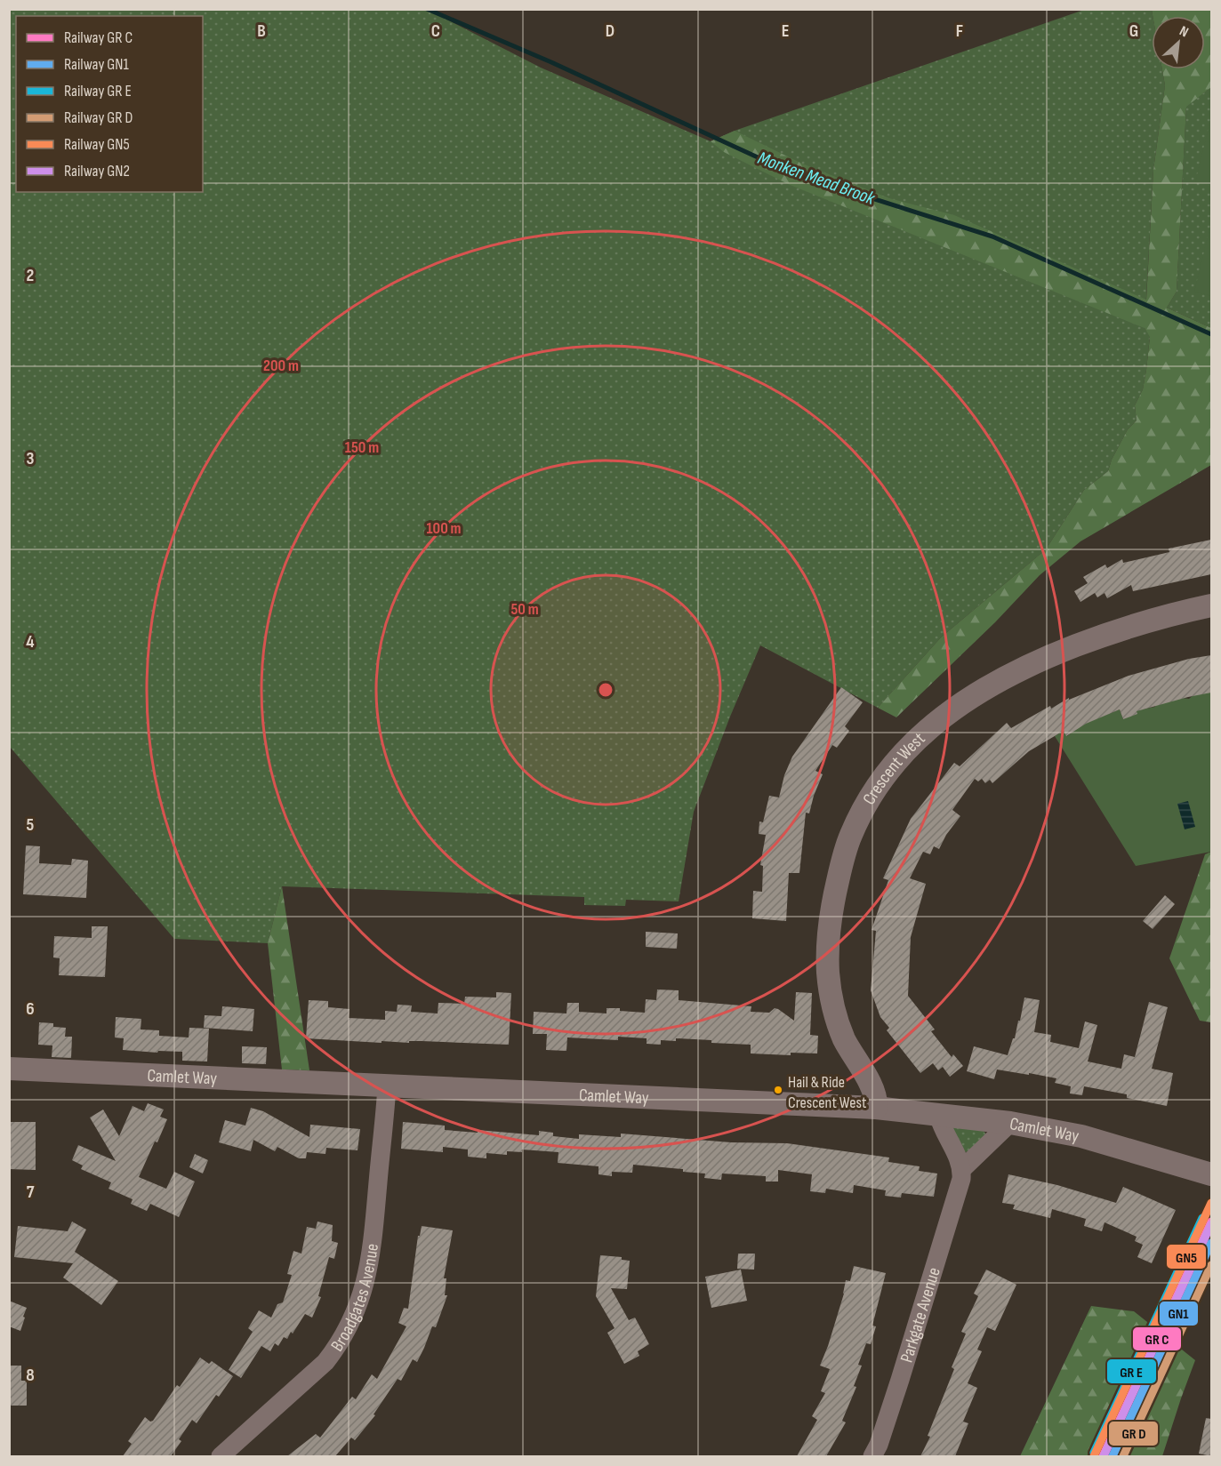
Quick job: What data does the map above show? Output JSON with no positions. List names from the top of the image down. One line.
{"streets":{"street":["Crescent West","Camlet Way","Broadgates Avenue","Parkgate Avenue"]},"crossings":[["Crescent West","Camlet Way"],["Camlet Way","Broadgates Avenue"]],"water":["Monken Mead Brook"],"places":["Hail & Ride Crescent West"],"lines":["rail line GN5","rail line GN2","rail line GN1"],"legend":["Railway GR C","Railway GN1","Railway GR E","Railway GR D","Railway GN5","Railway GN2"],"north":"top right","grid":{"columns":["B","C","D","E","F","G"],"rows":["2","3","4","5","6","7","8"]},"rings":["200 m","150 m","100 m","50 m"]}
